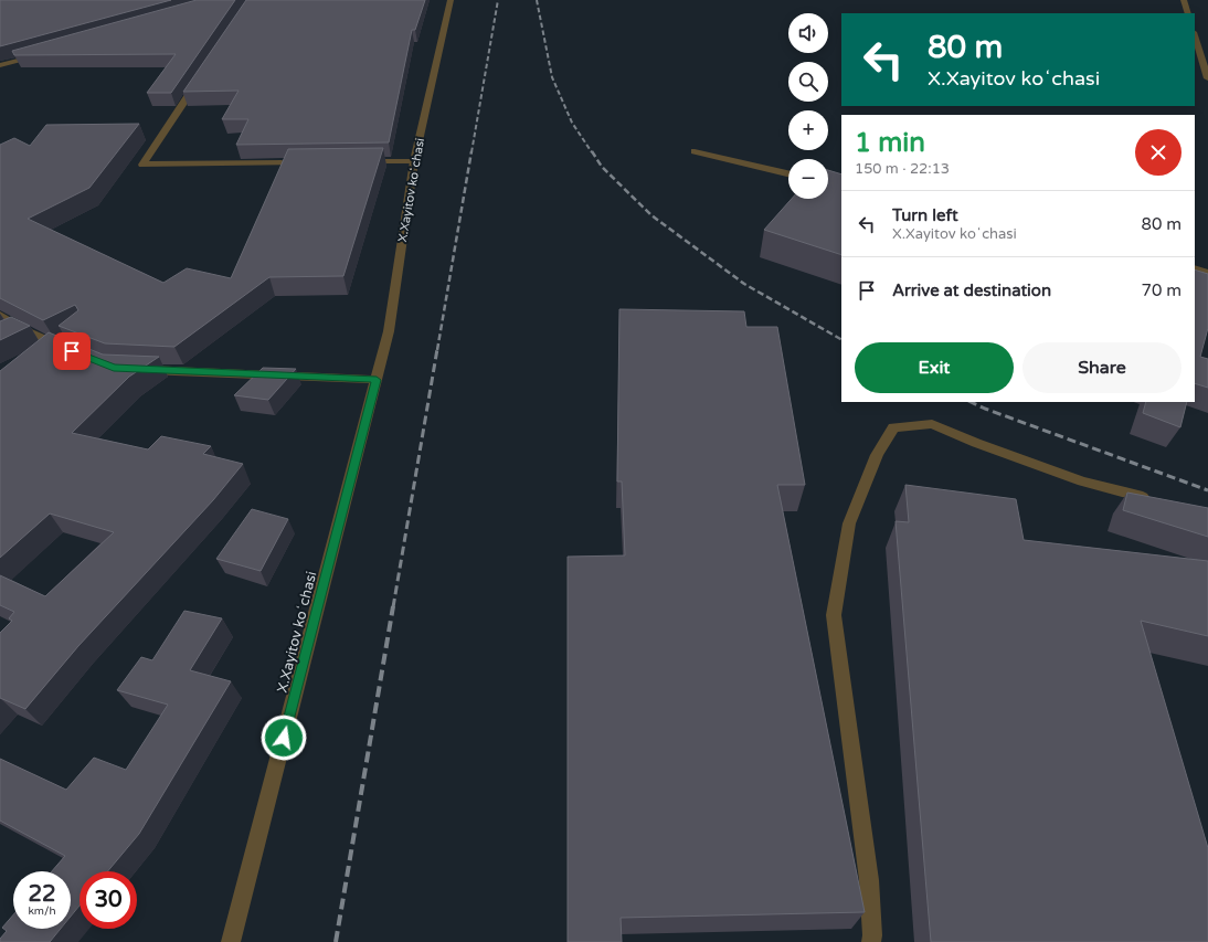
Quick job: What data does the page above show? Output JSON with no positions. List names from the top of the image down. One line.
{"streets":{"street":["X.Xayitov koʻchasi"]},"page":{"map_buttons":["+","−"],"turn":["80 m","X.Xayitov koʻchasi"],"heading":["1 min","150 m · 22:13"],"list":[{"name":"Turn left","note":"X.Xayitov koʻchasi","value":"80 m"},{"name":"Arrive at destination","value":"70 m"}],"buttons":["Exit","Share"],"speed":"22 km/h","limit":"30"}}
